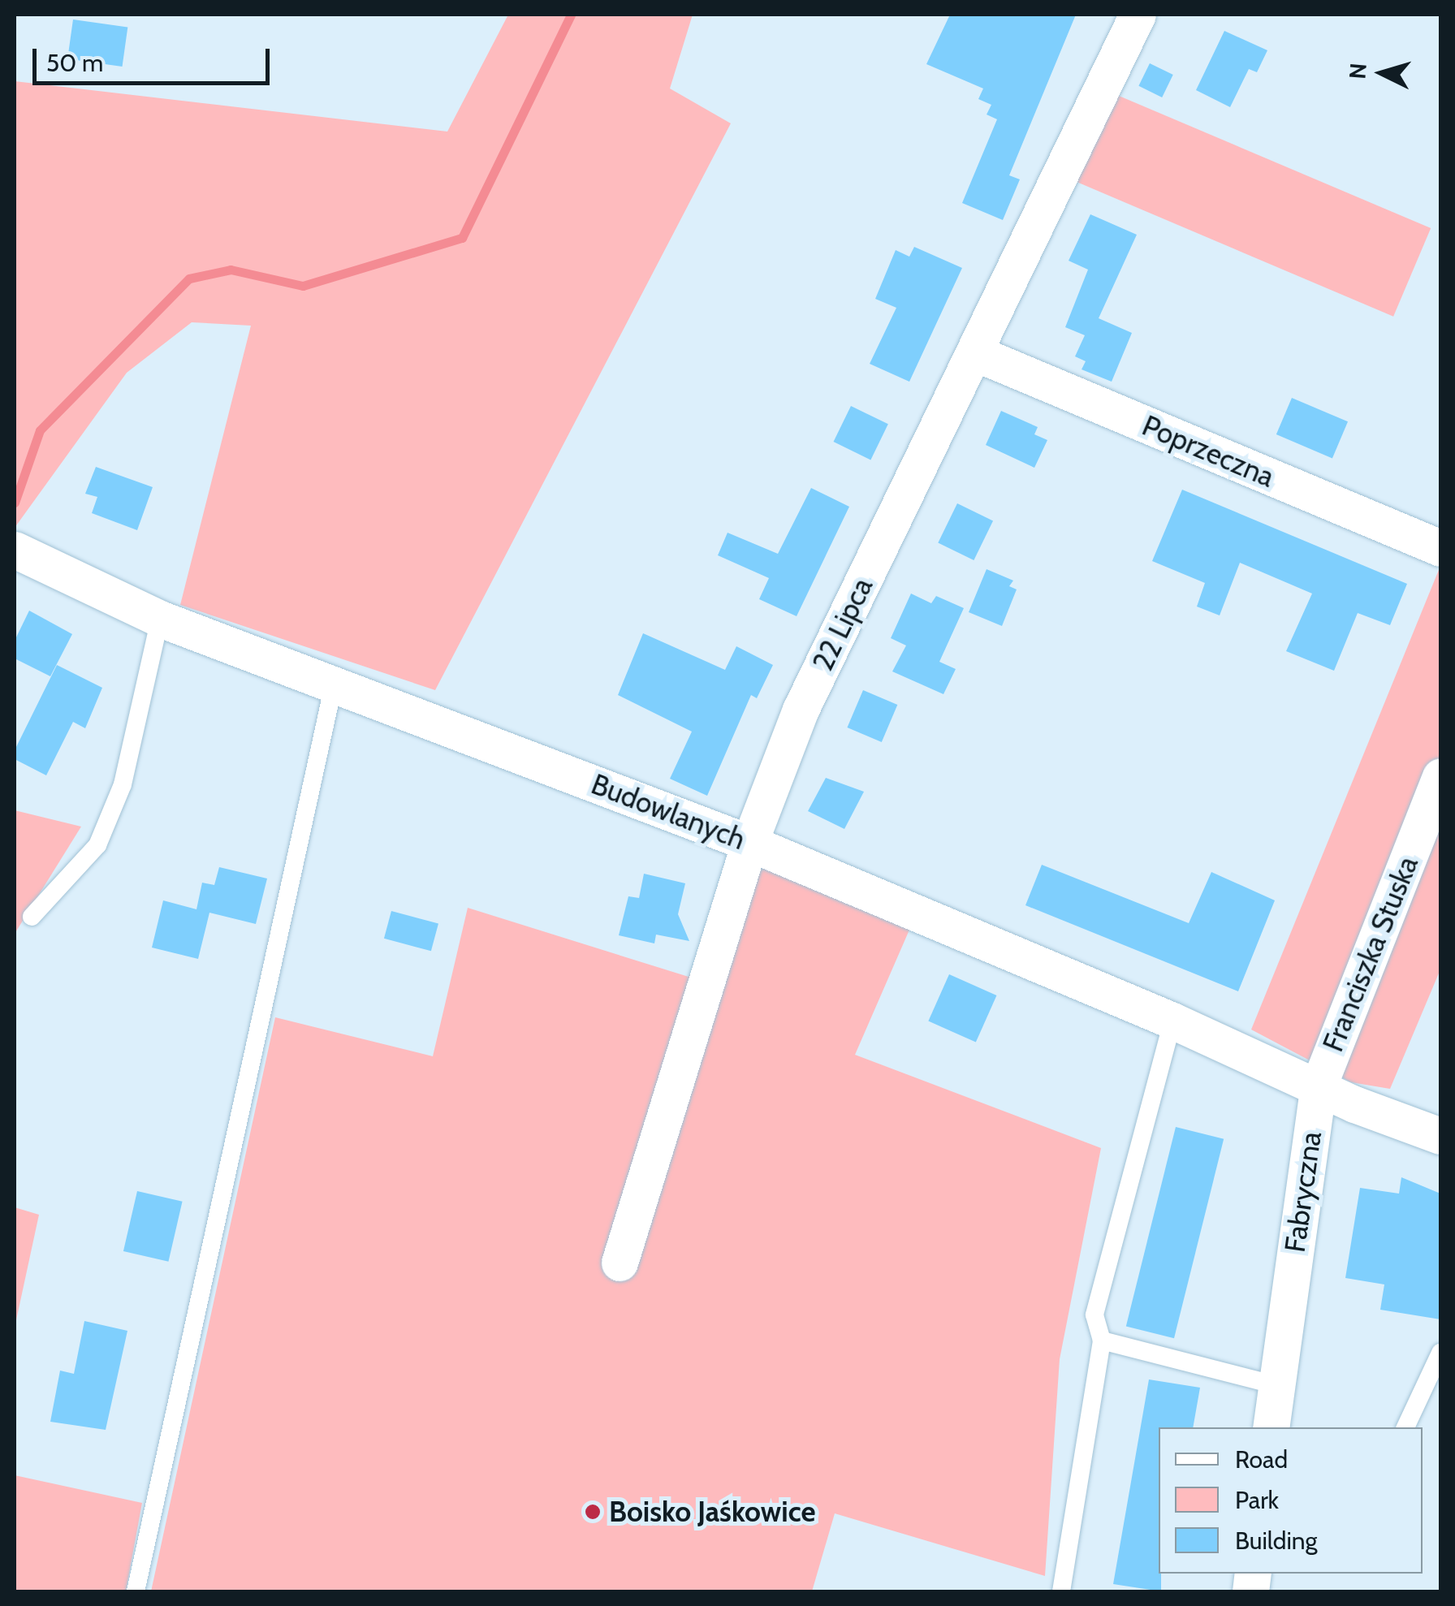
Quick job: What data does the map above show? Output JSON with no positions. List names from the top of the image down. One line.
{"streets":{"street":["Poprzeczna","22 Lipca","Budowlanych","Franciszka Stuska","Fabryczna"]},"crossings":[["Poprzeczna","22 Lipca"],["22 Lipca","Budowlanych"],["Budowlanych","Franciszka Stuska"],["Budowlanych","Fabryczna"],["Franciszka Stuska","Fabryczna"]],"places":["Boisko Jaśkowice"],"legend":["Road","Park","Building"],"scale_bar":"50 m","north":"left"}
